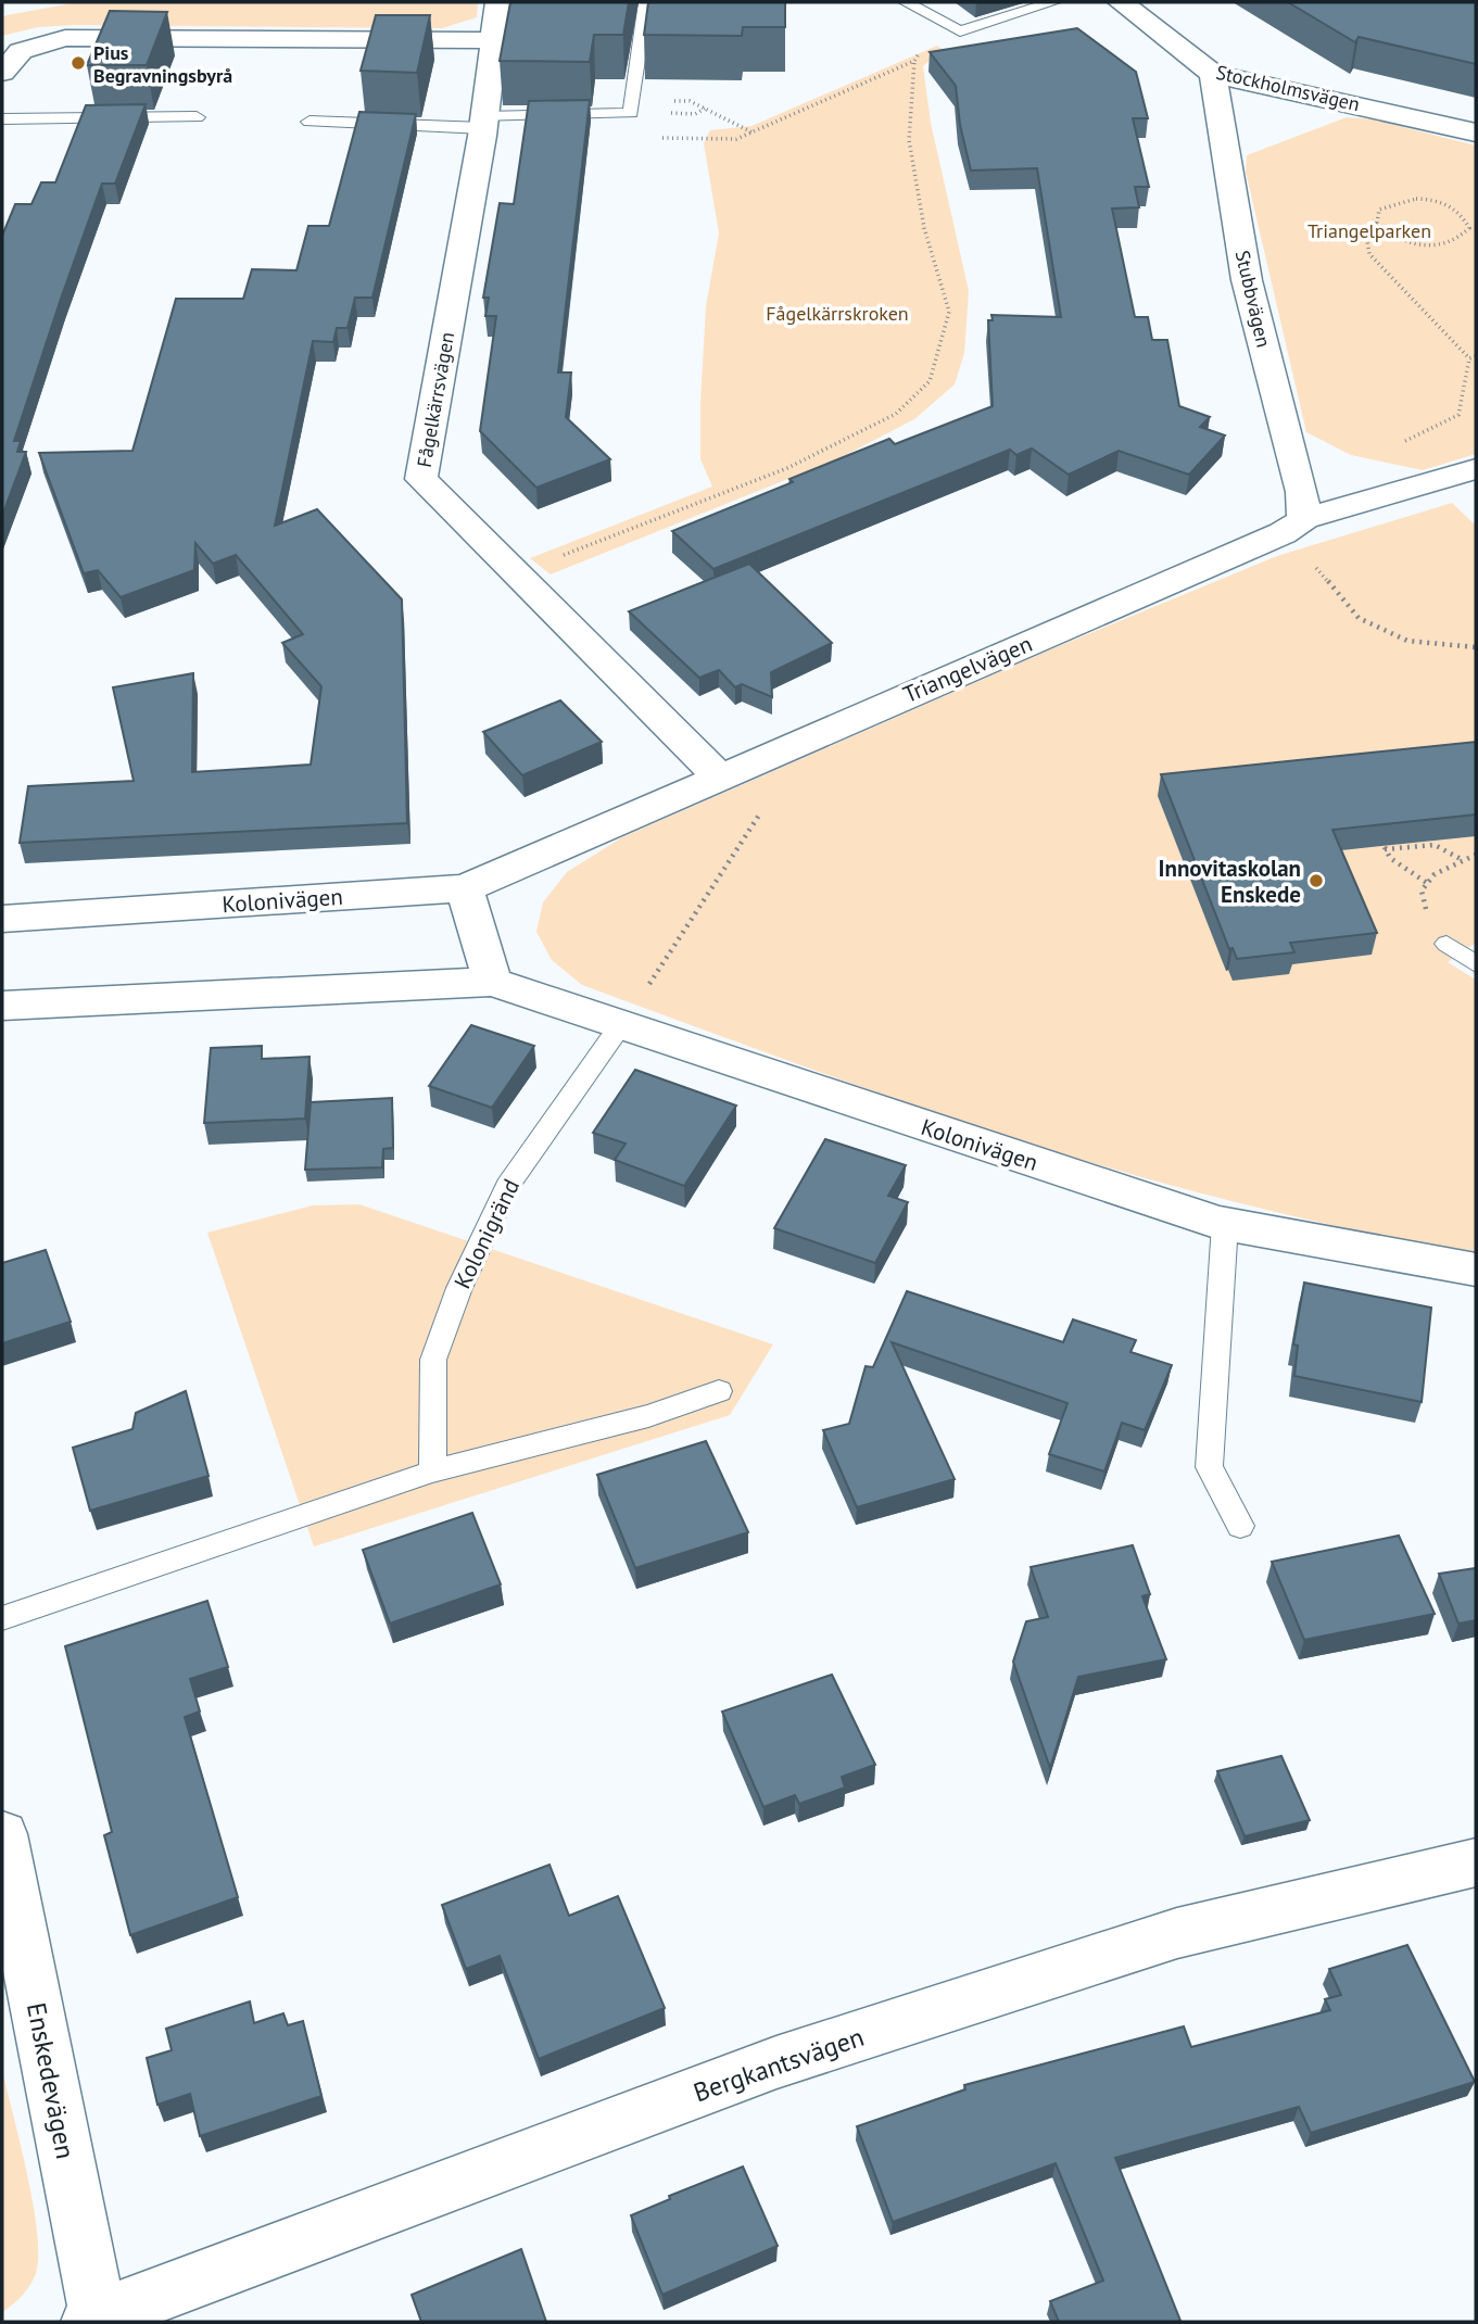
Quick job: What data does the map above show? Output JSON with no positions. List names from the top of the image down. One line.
{"streets":{"street":["Stockholmsvägen","Stubbvägen","Fågelkärrsvägen","Triangelvägen","Kolonivägen","Bergkantsvägen","Enskedevägen"],"lane":["Kolonigränd"]},"crossings":[["Stockholmsvägen","Stubbvägen"],["Stubbvägen","Triangelvägen"],["Fågelkärrsvägen","Triangelvägen"],["Triangelvägen","Kolonivägen"],["Kolonivägen","Kolonigränd"],["Bergkantsvägen","Enskedevägen"]],"parks":["Triangelparken","Fågelkärrskroken"],"places":["Pius Begravningsbyrå","Innovitaskolan Enskede"]}
